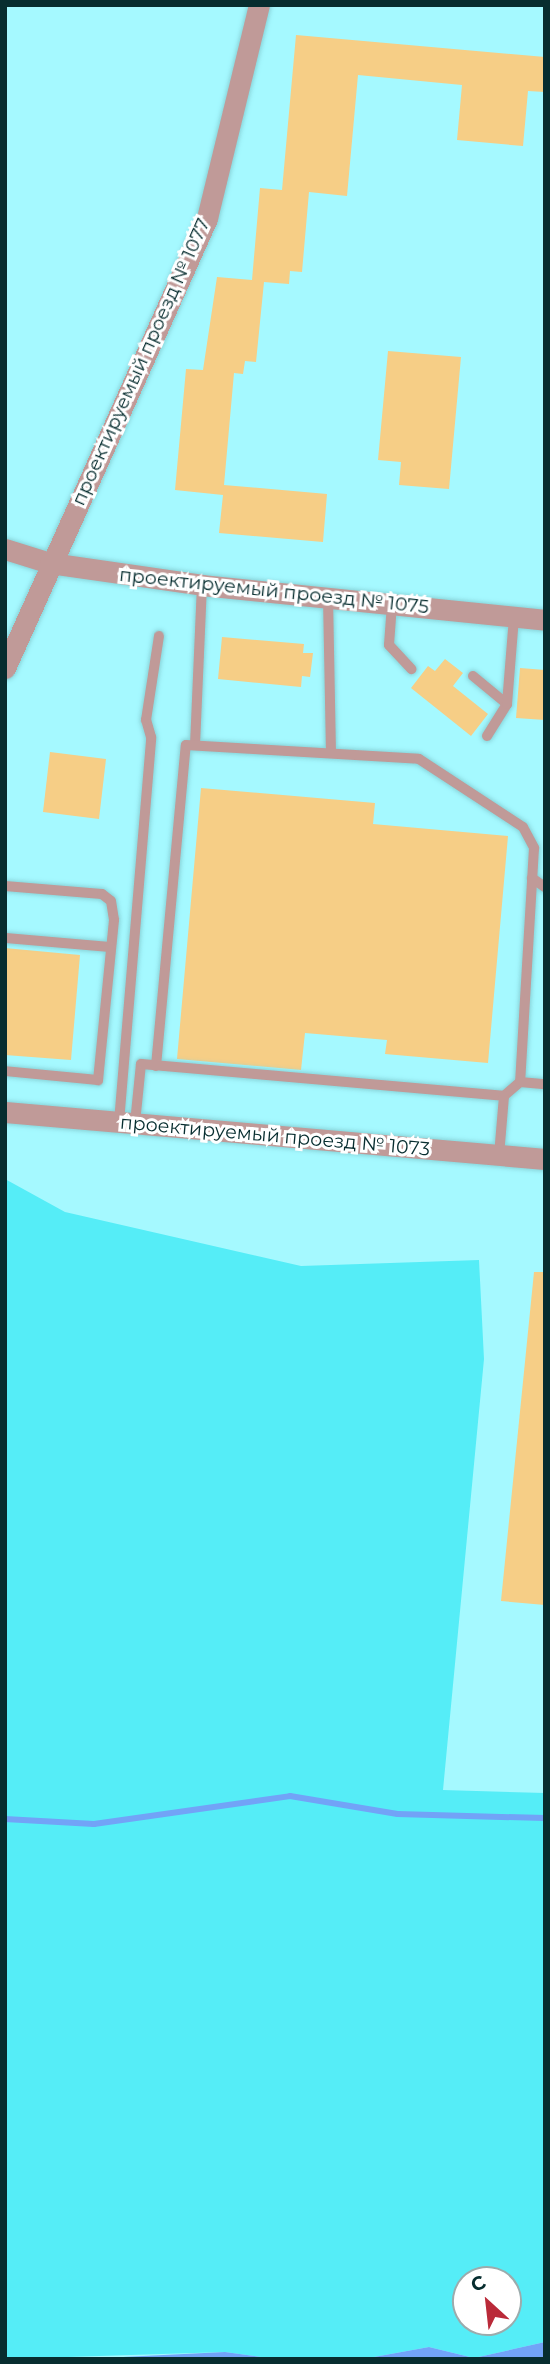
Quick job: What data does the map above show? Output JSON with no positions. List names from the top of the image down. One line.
{"streets":{"street":["проектируемый проезд № 1077","проектируемый проезд № 1075","проектируемый проезд № 1073"]},"crossings":[["проектируемый проезд № 1077","проектируемый проезд № 1075"]],"north":"top left"}
